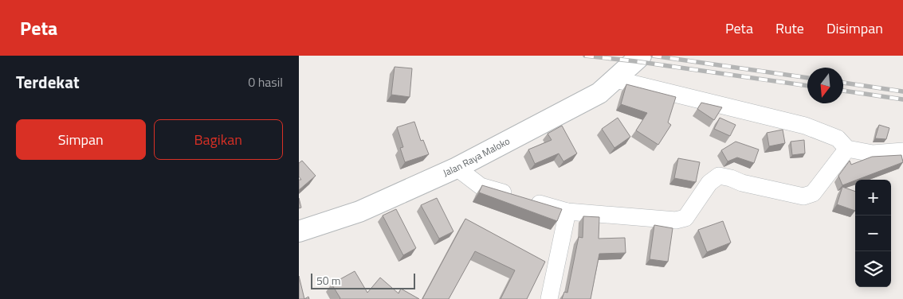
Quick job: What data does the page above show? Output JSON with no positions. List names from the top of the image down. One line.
{"streets":{"street":["Jalan Raya Maloko"]},"scale_bar":"50 m","north":"bottom","page":{"header":"Peta","nav":["Peta","Rute","Disimpan"],"heading":["Terdekat","0 hasil"],"buttons":["Simpan","Bagikan"],"map_buttons":["+","−"],"scale":"50 m"}}
